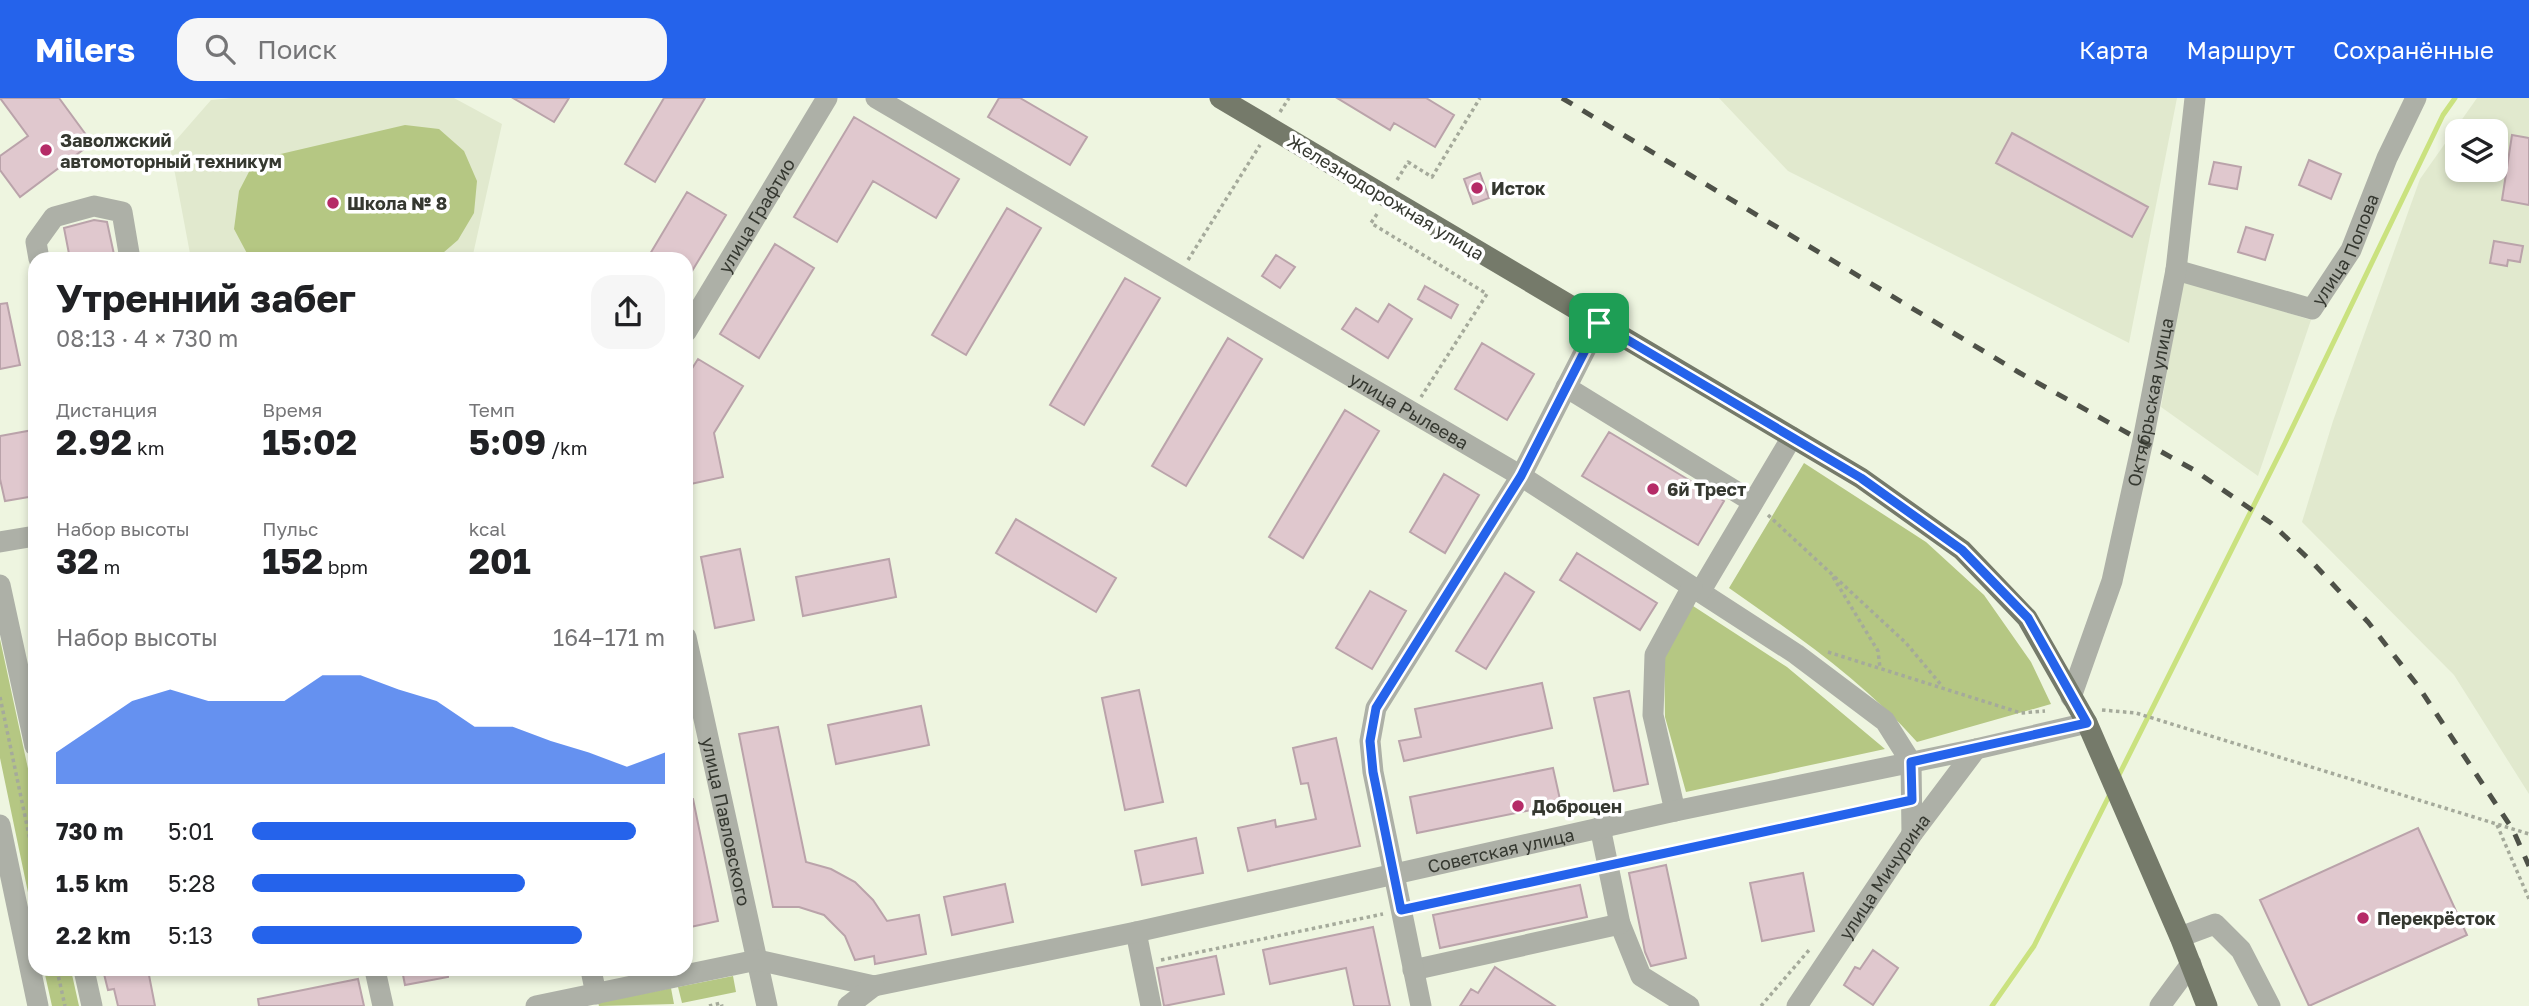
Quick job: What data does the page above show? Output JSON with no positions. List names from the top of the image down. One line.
{"streets":{"main road":["Железнодорожная улица"],"street":["улица Графтио","улица Попова","Октябрьская улица","улица Рылеева","улица Павловского","Советская улица","улица Мичурина"]},"crossings":[["Железнодорожная улица","Октябрьская улица"],["Железнодорожная улица","Советская улица"],["улица Попова","Октябрьская улица"],["Октябрьская улица","Советская улица"],["улица Рылеева","Советская улица"],["Советская улица","улица Мичурина"]],"places":["Заволжский автомоторный техникум","Исток","Школа № 8","6й Трест","Доброцен","Перекрёсток"],"page":{"header":"Milers","search":"Поиск","nav":["Карта","Маршрут","Сохранённые"],"heading":["Утренний забег","08:13 · 4 × 730 m"],"stats":[["Дистанция","2.92 km"],["Время","15:02"],["Темп","5:09 /km"],["Набор высоты","32 m"],["Пульс","152 bpm"],["kcal","201"]],"chart":["Набор высоты","164–171 m"],"list":[{"name":"730 m","note":"5:01"},{"name":"1.5 km","note":"5:28"},{"name":"2.2 km","note":"5:13"}]}}
